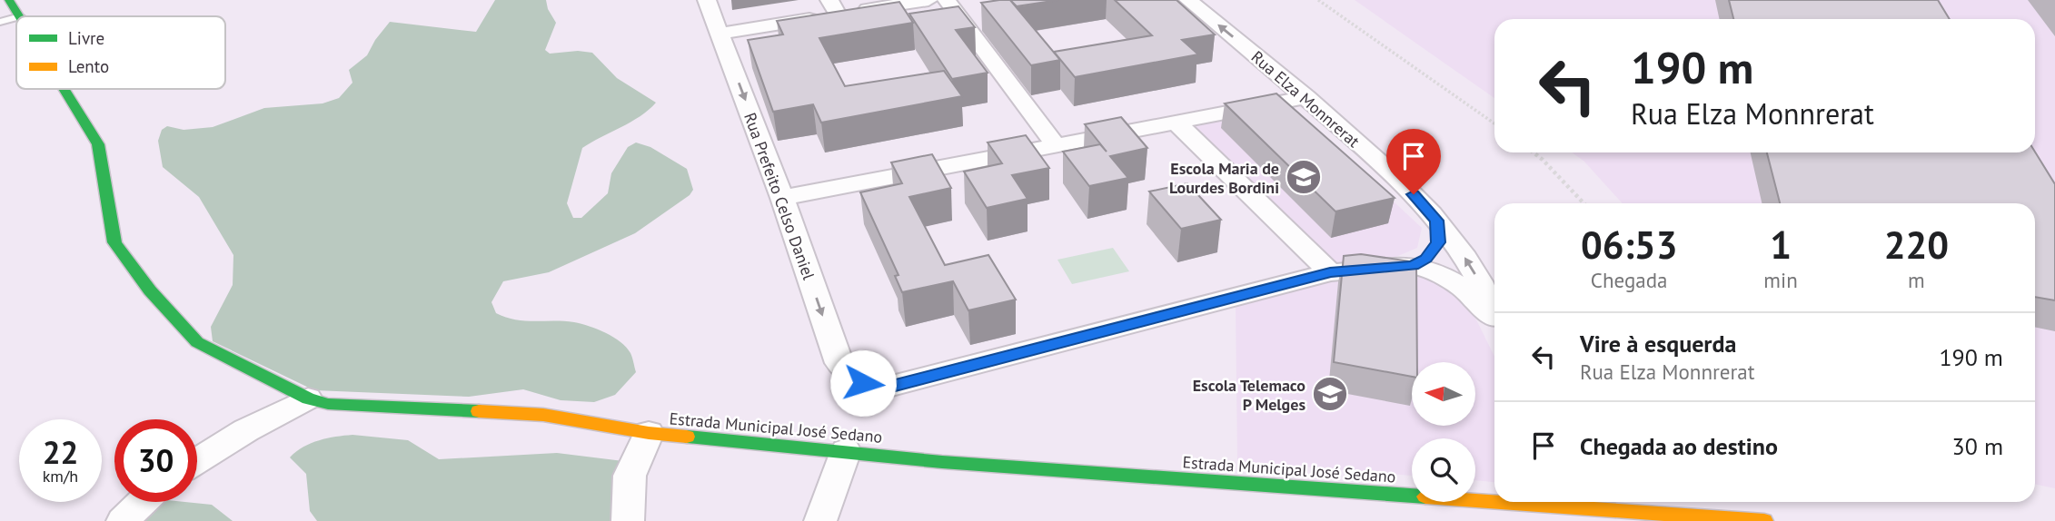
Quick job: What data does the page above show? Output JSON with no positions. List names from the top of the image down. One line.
{"streets":{"street":["Rua Elza Monnrerat","Rua Prefeito Celso Daniel","Estrada Municipal José Sedano"]},"places":{"school or university":["Escola Maria de Lourdes Bordini","Escola Telemaco P Melges"]},"legend":["Livre","Lento"],"north":"left","page":{"turn":["190 m","Rua Elza Monnrerat"],"eta":["06:53","Chegada","1","min","220","m"],"list":[{"name":"Vire à esquerda","note":"Rua Elza Monnrerat","value":"190 m"},{"name":"Chegada ao destino","value":"30 m"}],"speed":"22 km/h","limit":"30"}}
